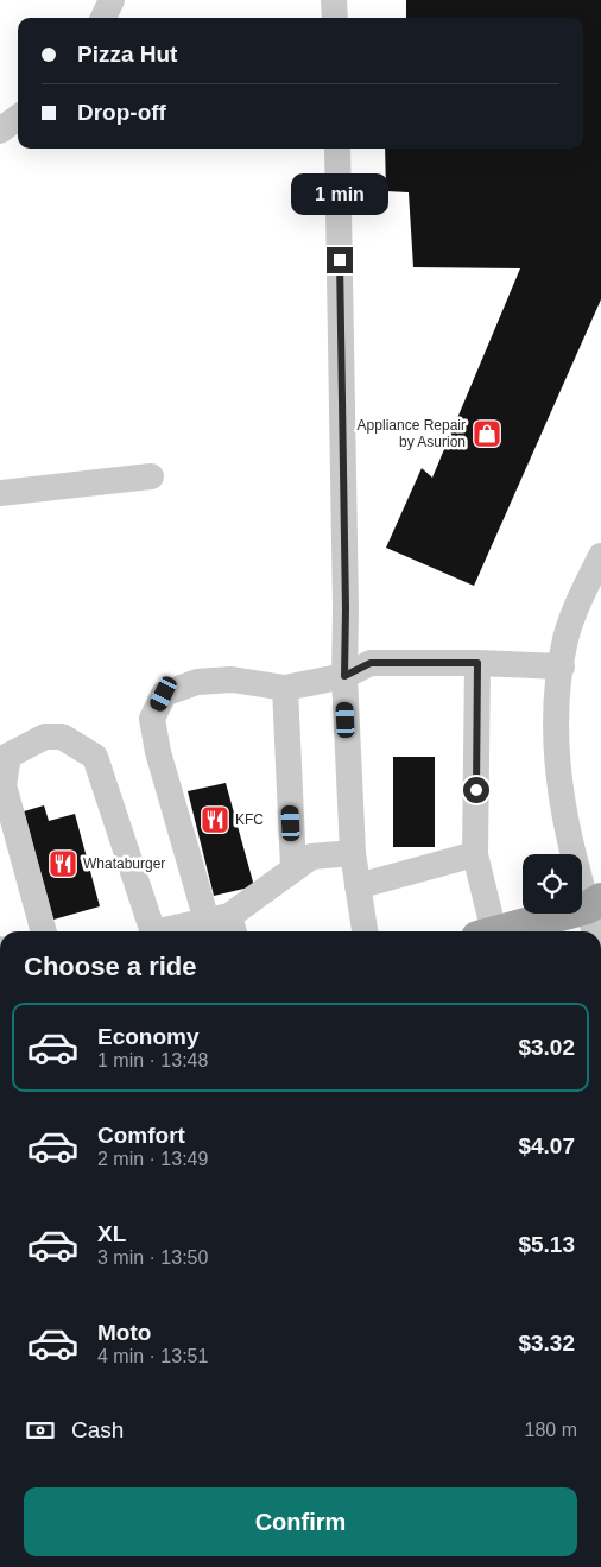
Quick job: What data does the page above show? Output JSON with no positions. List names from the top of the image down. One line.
{"places":{"shop":["Appliance Repair by Asurion"],"restaurant":["KFC","Whataburger"]},"page":{"banner":["Pizza Hut","Drop-off"],"bubble":"1 min","heading":"Choose a ride","list":[{"name":"Economy","note":"1 min · 13:48","value":"$3.02"},{"name":"Comfort","note":"2 min · 13:49","value":"$4.07"},{"name":"XL","note":"3 min · 13:50","value":"$5.13"},{"name":"Moto","note":"4 min · 13:51","value":"$3.32"}],"pay":["Cash","180 m"],"buttons":"Confirm"}}
